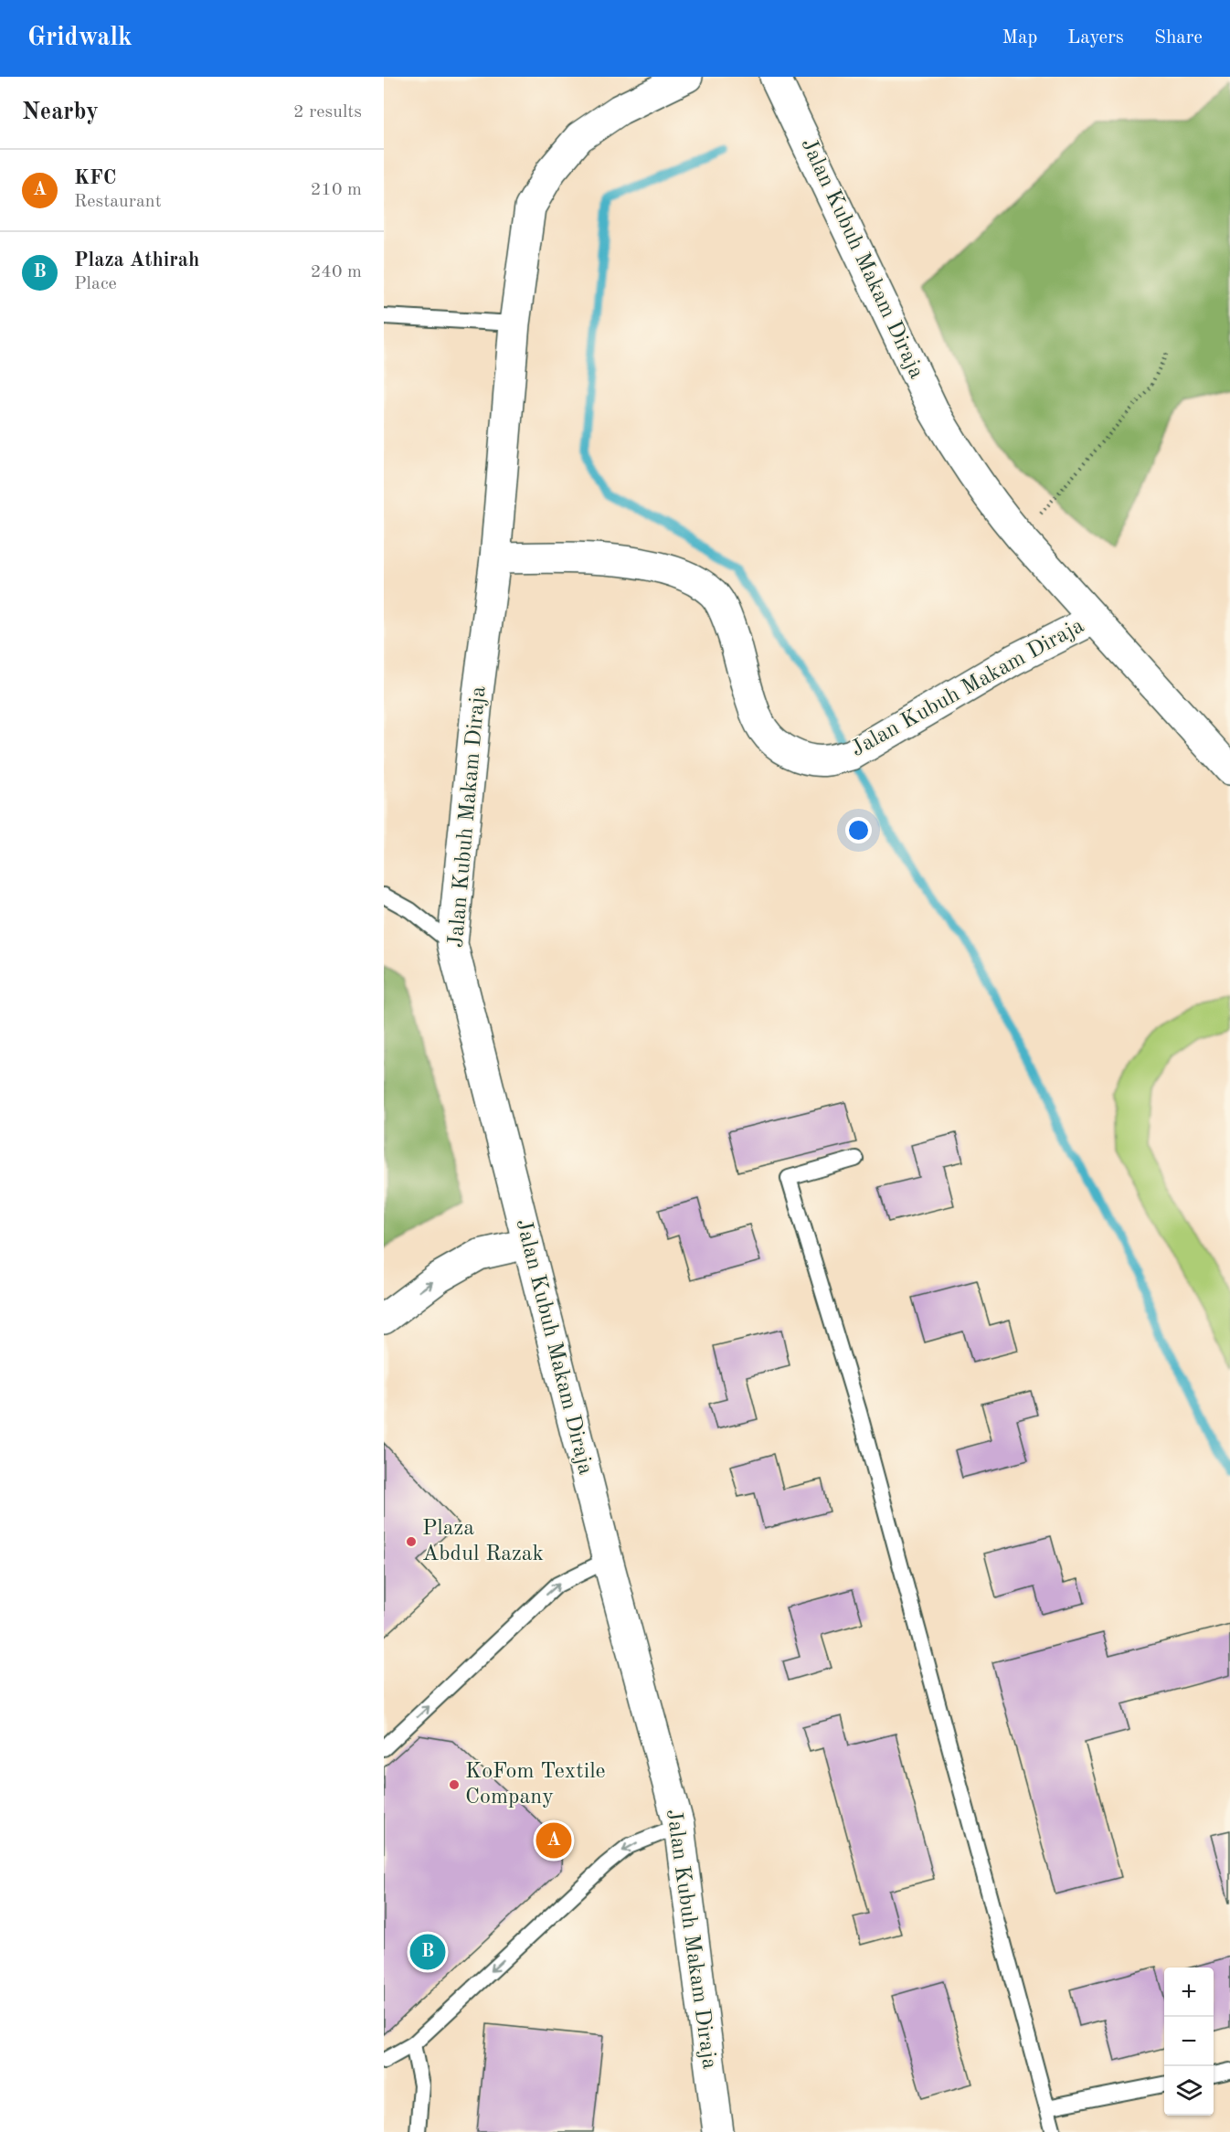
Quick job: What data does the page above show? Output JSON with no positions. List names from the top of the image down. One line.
{"streets":{"street":["Jalan Kubuh Makam Diraja"]},"places":["Plaza Abdul Razak","KoFom Textile Company"],"page":{"header":"Gridwalk","nav":["Map","Layers","Share"],"heading":["Nearby","2 results"],"list":[{"mark":"A","name":"KFC","note":"Restaurant","value":"210 m"},{"mark":"B","name":"Plaza Athirah","note":"Place","value":"240 m"}],"pins":["A","B"],"map_buttons":["+","−"]}}
